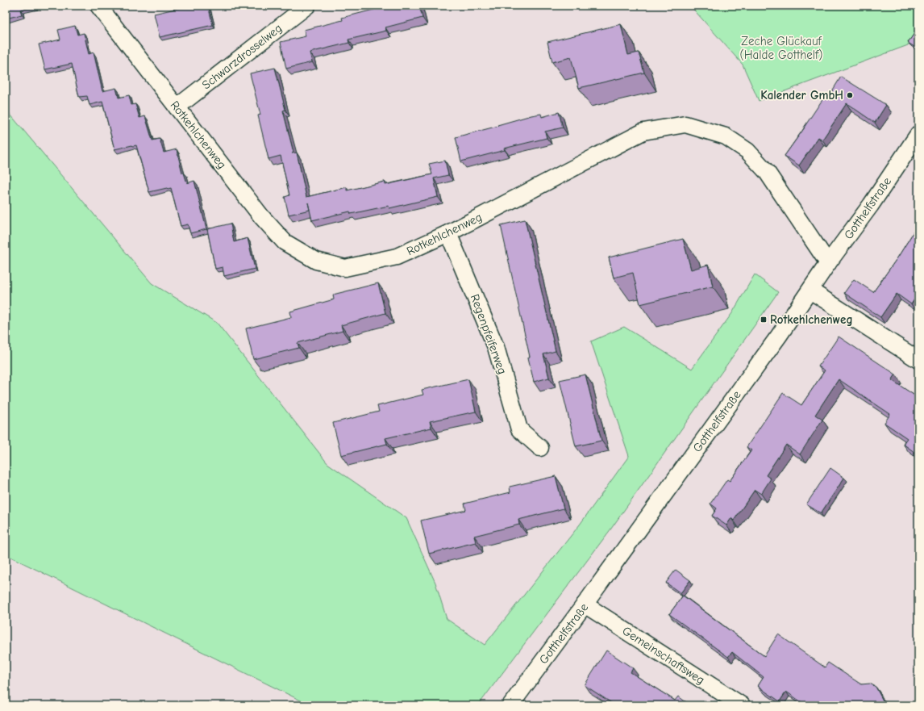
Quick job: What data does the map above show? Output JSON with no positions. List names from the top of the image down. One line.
{"streets":{"street":["Schwarzdrosselweg","Rotkehlchenweg","Gotthelfstraße","Regenpfeiferweg","Gemeinschaftsweg"]},"crossings":[["Schwarzdrosselweg","Rotkehlchenweg"],["Rotkehlchenweg","Gotthelfstraße"],["Rotkehlchenweg","Regenpfeiferweg"],["Gotthelfstraße","Gemeinschaftsweg"]],"parks":["Zeche Glückauf (Halde Gotthelf)"],"places":{"other":["Kalender GmbH"],"transit":["Rotkehlchenweg"]}}
